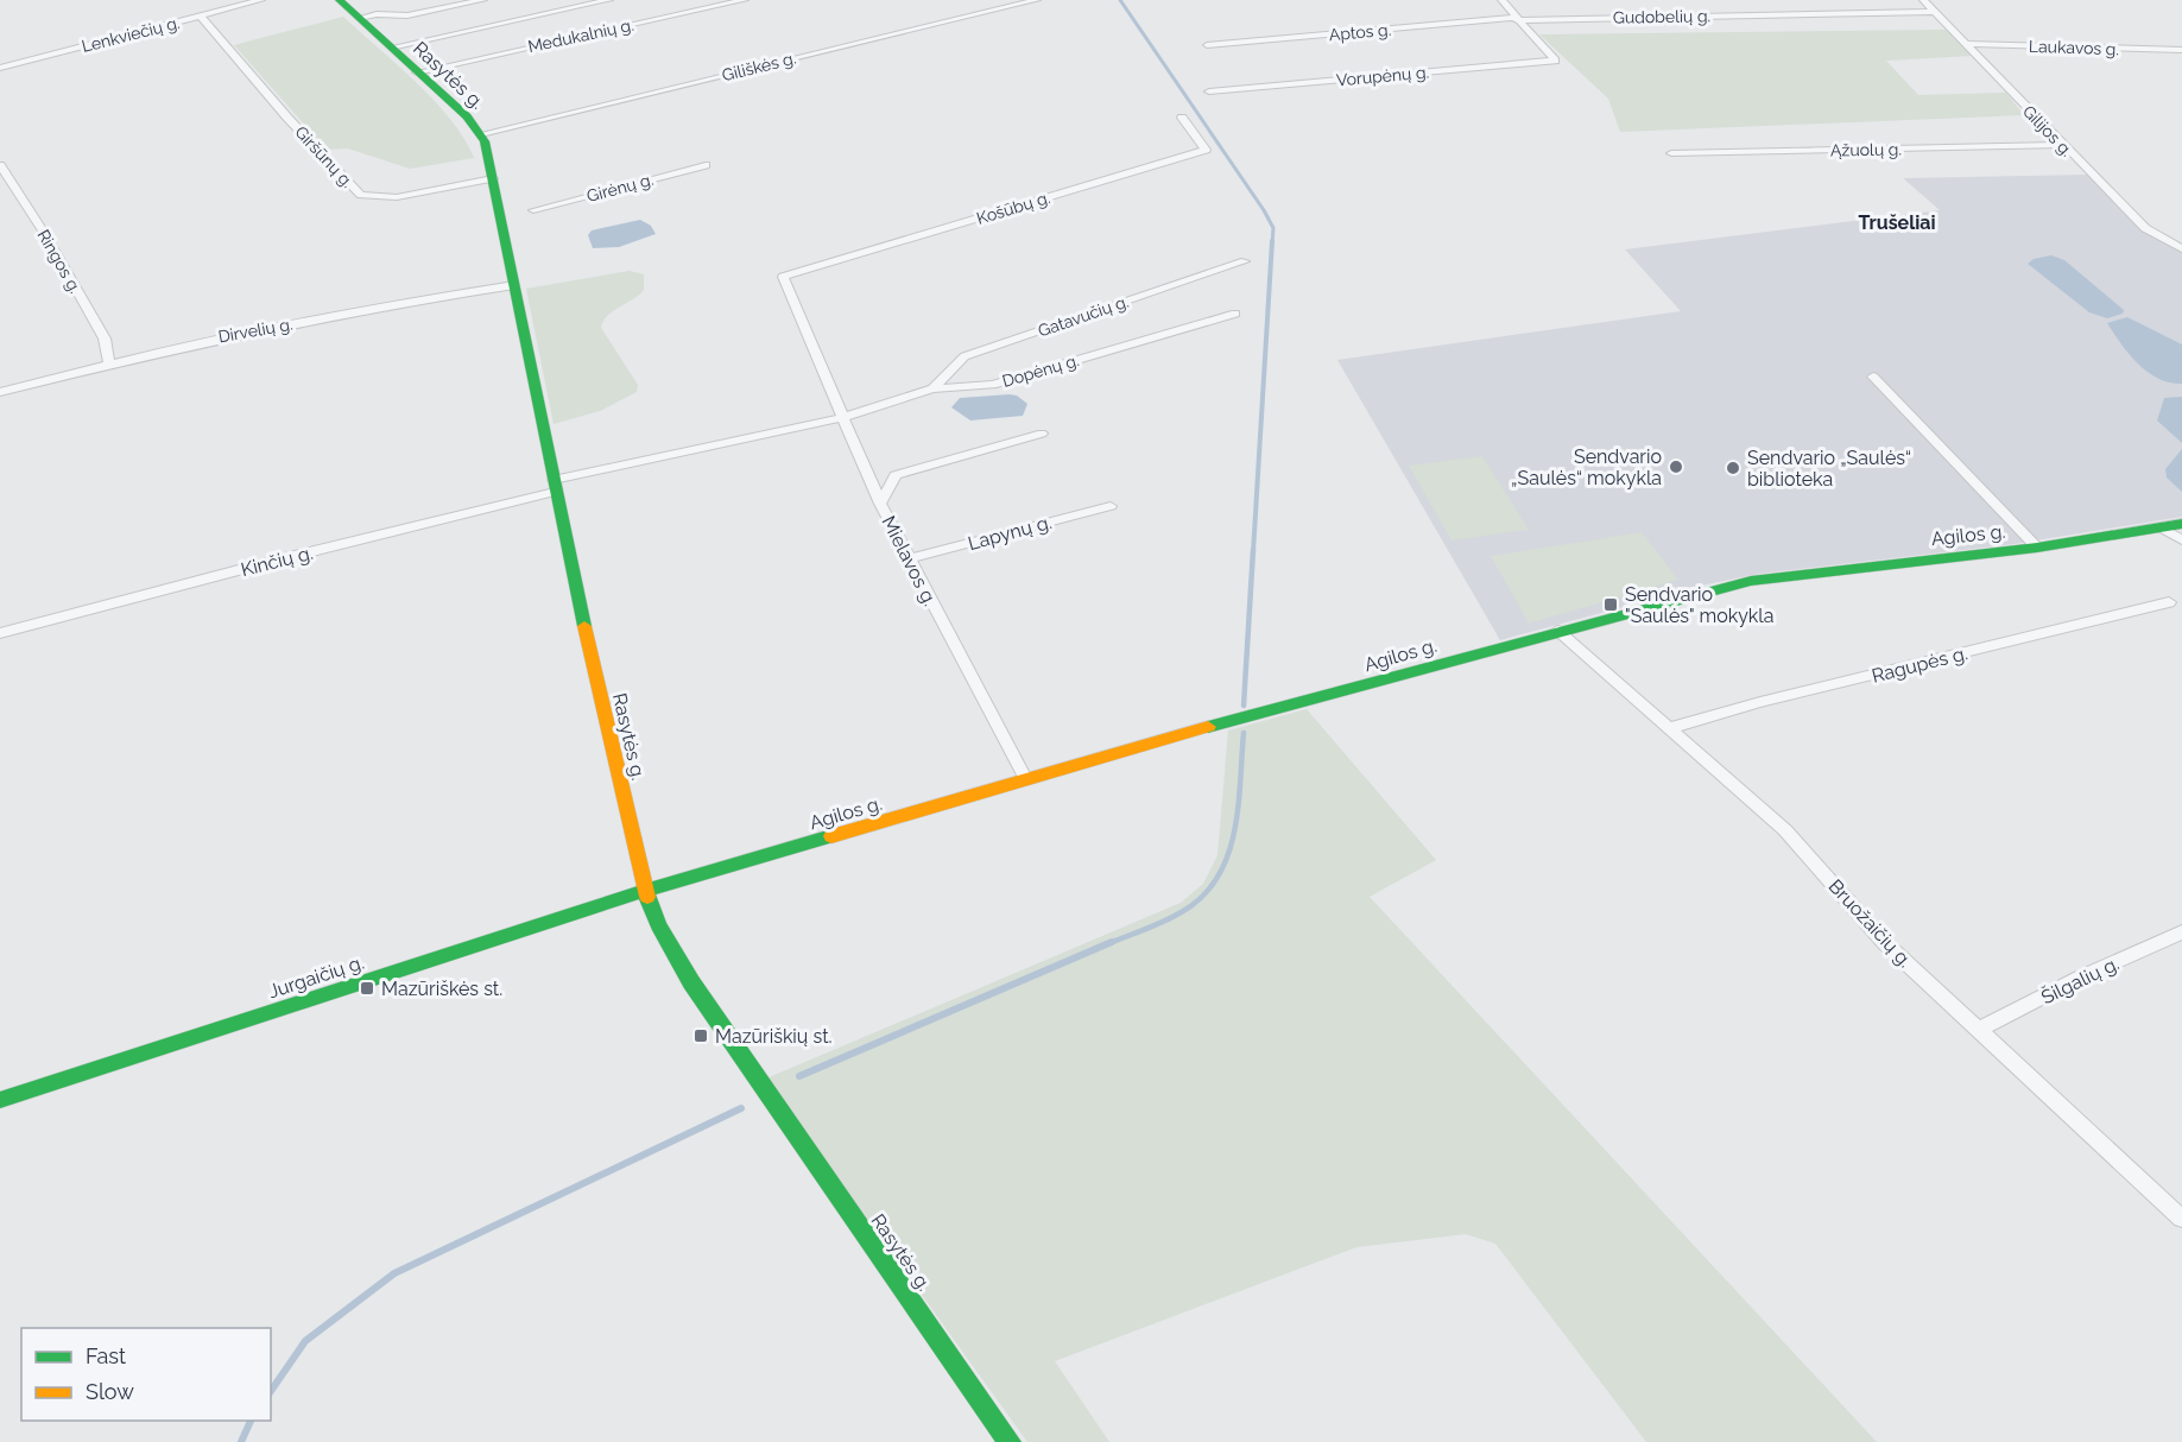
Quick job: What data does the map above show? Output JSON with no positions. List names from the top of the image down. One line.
{"streets":{"main road":["Rasytės g.","Agilos g.","Jurgaičių g."],"street":["Gudobelių g.","Aptos g.","Lenkviečių g.","Medukalnių g.","Laukavos g.","Giliškės g.","Vorupėnų g.","Gilijos g.","Ąžuolų g.","Giršūnų g.","Girėnų g.","Košūbų g.","Ringos g.","Gatavučių g.","Dirvelių g.","Dopėnų g.","Lapynų g.","Kinčių g.","Mielavos g.","Ragupės g.","Bruožaičių g.","Šilgalių g."]},"crossings":[["Gudobelių g.","Aptos g."],["Gudobelių g.","Vorupėnų g."],["Gudobelių g.","Gilijos g."],["Aptos g.","Vorupėnų g."],["Lenkviečių g.","Giršūnų g."],["Medukalnių g.","Rasytės g."],["Laukavos g.","Gilijos g."],["Giliškės g.","Rasytės g."],["Rasytės g.","Giršūnų g."],["Rasytės g.","Dirvelių g."],["Rasytės g.","Agilos g."],["Rasytės g.","Kinčių g."],["Rasytės g.","Jurgaičių g."],["Gilijos g.","Ąžuolų g."],["Košūbų g.","Dopėnų g."],["Košūbų g.","Kinčių g."],["Ringos g.","Dirvelių g."],["Gatavučių g.","Dopėnų g."],["Dopėnų g.","Kinčių g."],["Lapynų g.","Mielavos g."],["Agilos g.","Mielavos g."],["Agilos g.","Bruožaičių g."],["Agilos g.","Jurgaičių g."],["Ragupės g.","Bruožaičių g."],["Bruožaičių g.","Šilgalių g."]],"districts":["Trušeliai"],"places":{"other":["Sendvario „Saulės“ mokykla","Sendvario „Saulės“ biblioteka"],"transit":["Sendvario \"Saulės\" mokykla","Mazūriškės st.","Mazūriškių st."]},"legend":["Fast","Slow"]}
